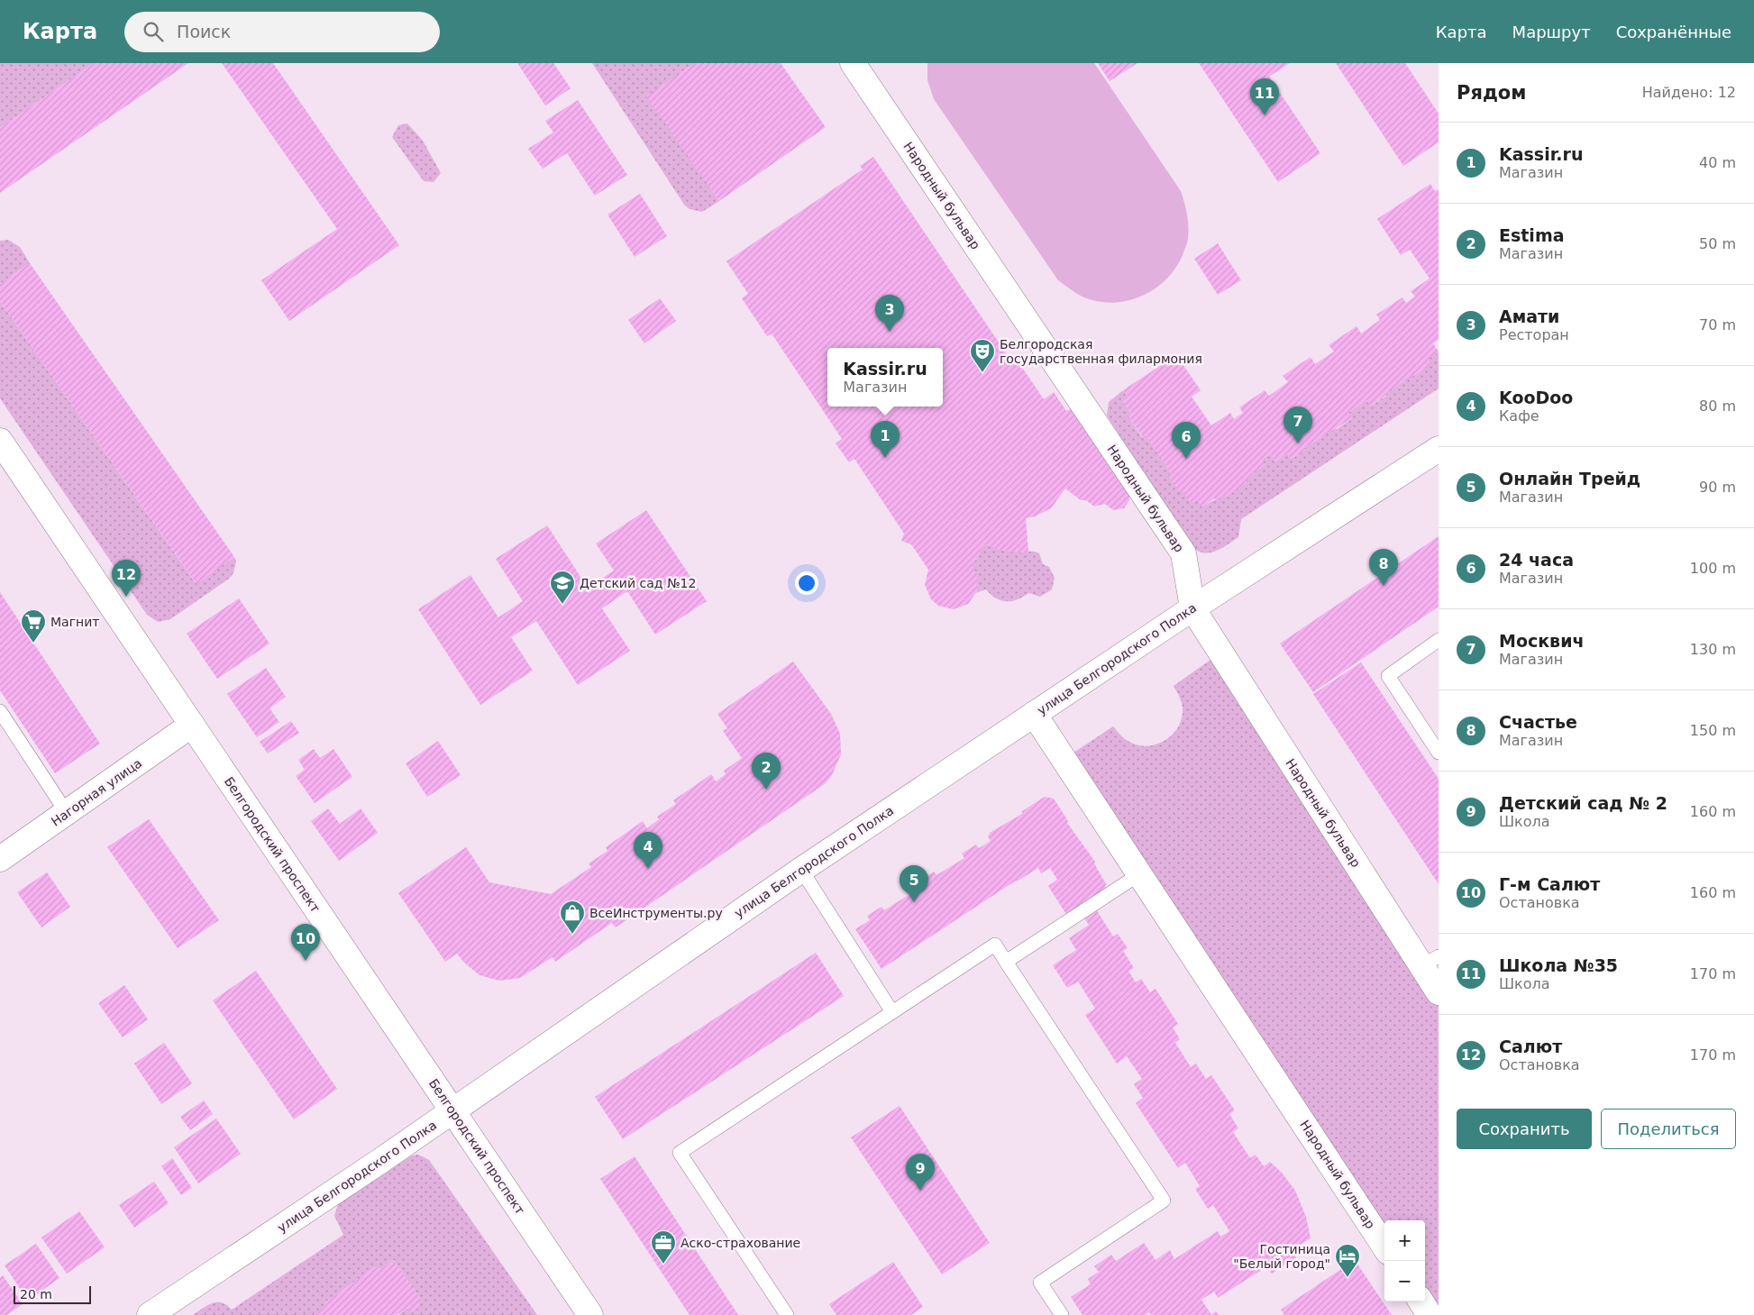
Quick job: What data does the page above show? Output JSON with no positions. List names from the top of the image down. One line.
{"streets":{"street":["Народный бульвар","улица Белгородского Полка","Нагорная улица","Белгородский проспект"]},"crossings":[["Народный бульвар","улица Белгородского Полка"],["улица Белгородского Полка","Белгородский проспект"],["Нагорная улица","Белгородский проспект"]],"places":{"theatre":["Белгородская государственная филармония"],"school or university":["Детский сад №12"],"supermarket":["Магнит"],"shop":["ВсеИнструменты.ру"],"office":["Аско-страхование"],"hotel":["Гостиница \"Белый город\""]},"scale_bar":"20 m","page":{"header":"Карта","search":"Поиск","nav":["Карта","Маршрут","Сохранённые"],"heading":["Рядом","Найдено: 12"],"pins":["11","3","7","1","6","8","12","2","4","5","10","9"],"list":[{"mark":"1","name":"Kassir.ru","note":"Магазин","value":"40 m"},{"mark":"2","name":"Estima","note":"Магазин","value":"50 m"},{"mark":"3","name":"Амати","note":"Ресторан","value":"70 m"},{"mark":"4","name":"KooDoo","note":"Кафе","value":"80 m"},{"mark":"5","name":"Онлайн Трейд","note":"Магазин","value":"90 m"},{"mark":"6","name":"24 часа","note":"Магазин","value":"100 m"},{"mark":"7","name":"Москвич","note":"Магазин","value":"130 m"},{"mark":"8","name":"Счастье","note":"Магазин","value":"150 m"},{"mark":"9","name":"Детский сад № 2","note":"Школа","value":"160 m"},{"mark":"10","name":"Г-м Салют","note":"Остановка","value":"160 m"},{"mark":"11","name":"Школа №35","note":"Школа","value":"170 m"},{"mark":"12","name":"Салют","note":"Остановка","value":"170 m"}],"popup":["Kassir.ru","Магазин"],"buttons":["Сохранить","Поделиться"],"map_buttons":["+","−"],"scale":"20 m"}}
